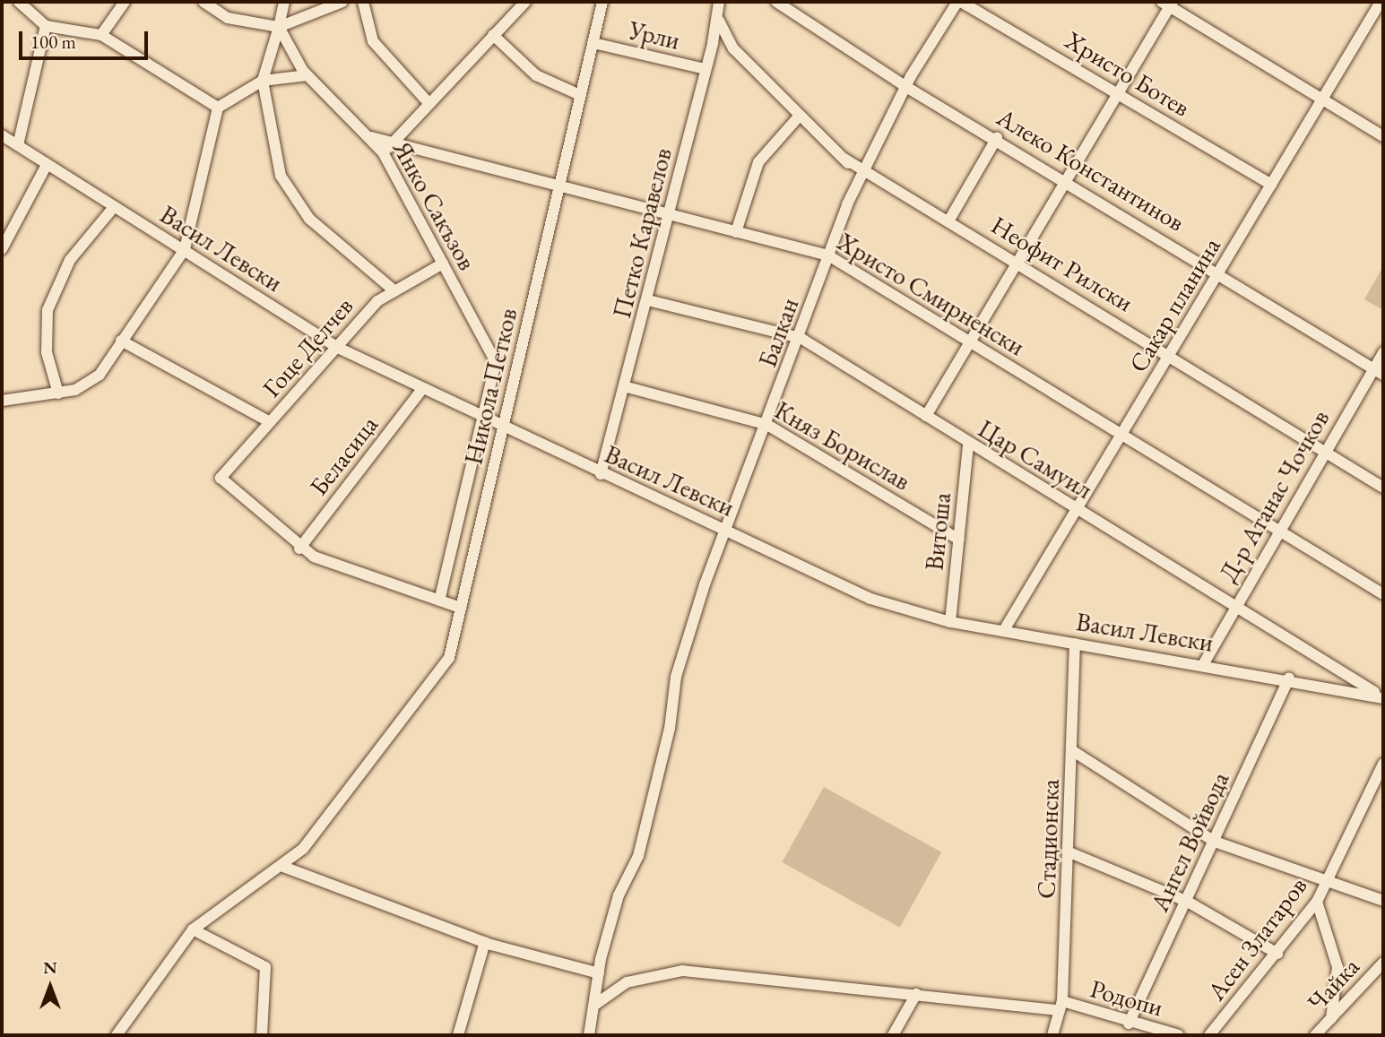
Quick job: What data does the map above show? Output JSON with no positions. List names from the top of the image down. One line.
{"streets":{"street":["Урли","Христо Ботев","Алеко Константинов","Янко Сакъзов","Петко Каравелов","Васил Левски","Неофит Рилски","Христо Смирненски","Сакар планина","Балкан","Гоце Делчев","Никола Петков","Княз Борислав","Беласица","Цар Самуил","Д-р Атанас Чочков","Витоша","Стадионска","Ангел Войвода","Асен Златаров","Чайка","Родопи"]},"crossings":[["Урли","Петко Каравелов"],["Урли","Никола Петков"],["Христо Ботев","Сакар планина"],["Христо Ботев","Балкан"],["Алеко Константинов","Сакар планина"],["Алеко Константинов","Балкан"],["Алеко Константинов","Д-р Атанас Чочков"],["Янко Сакъзов","Христо Смирненски"],["Янко Сакъзов","Гоце Делчев"],["Петко Каравелов","Васил Левски"],["Петко Каравелов","Неофит Рилски"],["Петко Каравелов","Христо Смирненски"],["Петко Каравелов","Княз Борислав"],["Петко Каравелов","Цар Самуил"],["Васил Левски","Сакар планина"],["Васил Левски","Балкан"],["Васил Левски","Гоце Делчев"],["Васил Левски","Никола Петков"],["Васил Левски","Беласица"],["Васил Левски","Цар Самуил"],["Васил Левски","Д-р Атанас Чочков"],["Васил Левски","Витоша"],["Васил Левски","Стадионска"],["Васил Левски","Ангел Войвода"],["Неофит Рилски","Сакар планина"],["Неофит Рилски","Балкан"],["Неофит Рилски","Д-р Атанас Чочков"],["Христо Смирненски","Сакар планина"],["Христо Смирненски","Балкан"],["Христо Смирненски","Никола Петков"],["Христо Смирненски","Д-р Атанас Чочков"],["Сакар планина","Цар Самуил"],["Балкан","Княз Борислав"],["Балкан","Цар Самуил"],["Балкан","Родопи"],["Гоце Делчев","Беласица"],["Княз Борислав","Витоша"],["Цар Самуил","Д-р Атанас Чочков"],["Цар Самуил","Витоша"],["Стадионска","Родопи"],["Ангел Войвода","Родопи"]],"scale_bar":"100 m","north":"top"}
